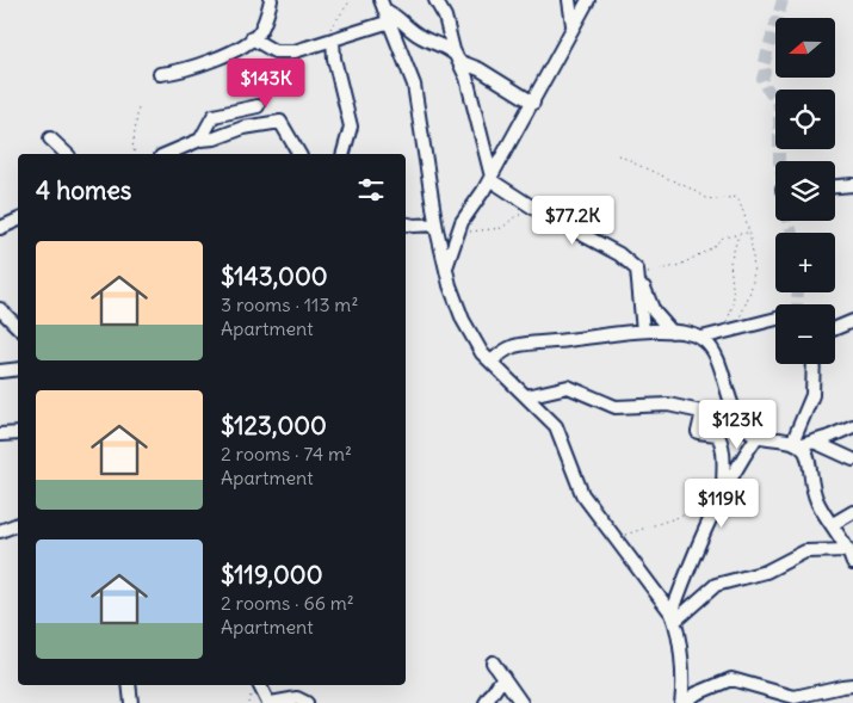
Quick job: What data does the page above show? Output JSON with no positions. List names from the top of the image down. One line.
{"north":"left","page":{"map_buttons":["+","−"],"price":["$143K","$77.2K","$123K","$119K"],"heading":"4 homes","list":[{"name":"$143,000","note":"3 rooms · 113 m² · Apartment"},{"name":"$123,000","note":"2 rooms · 74 m² · Apartment"},{"name":"$119,000","note":"2 rooms · 66 m² · Apartment"}]}}
